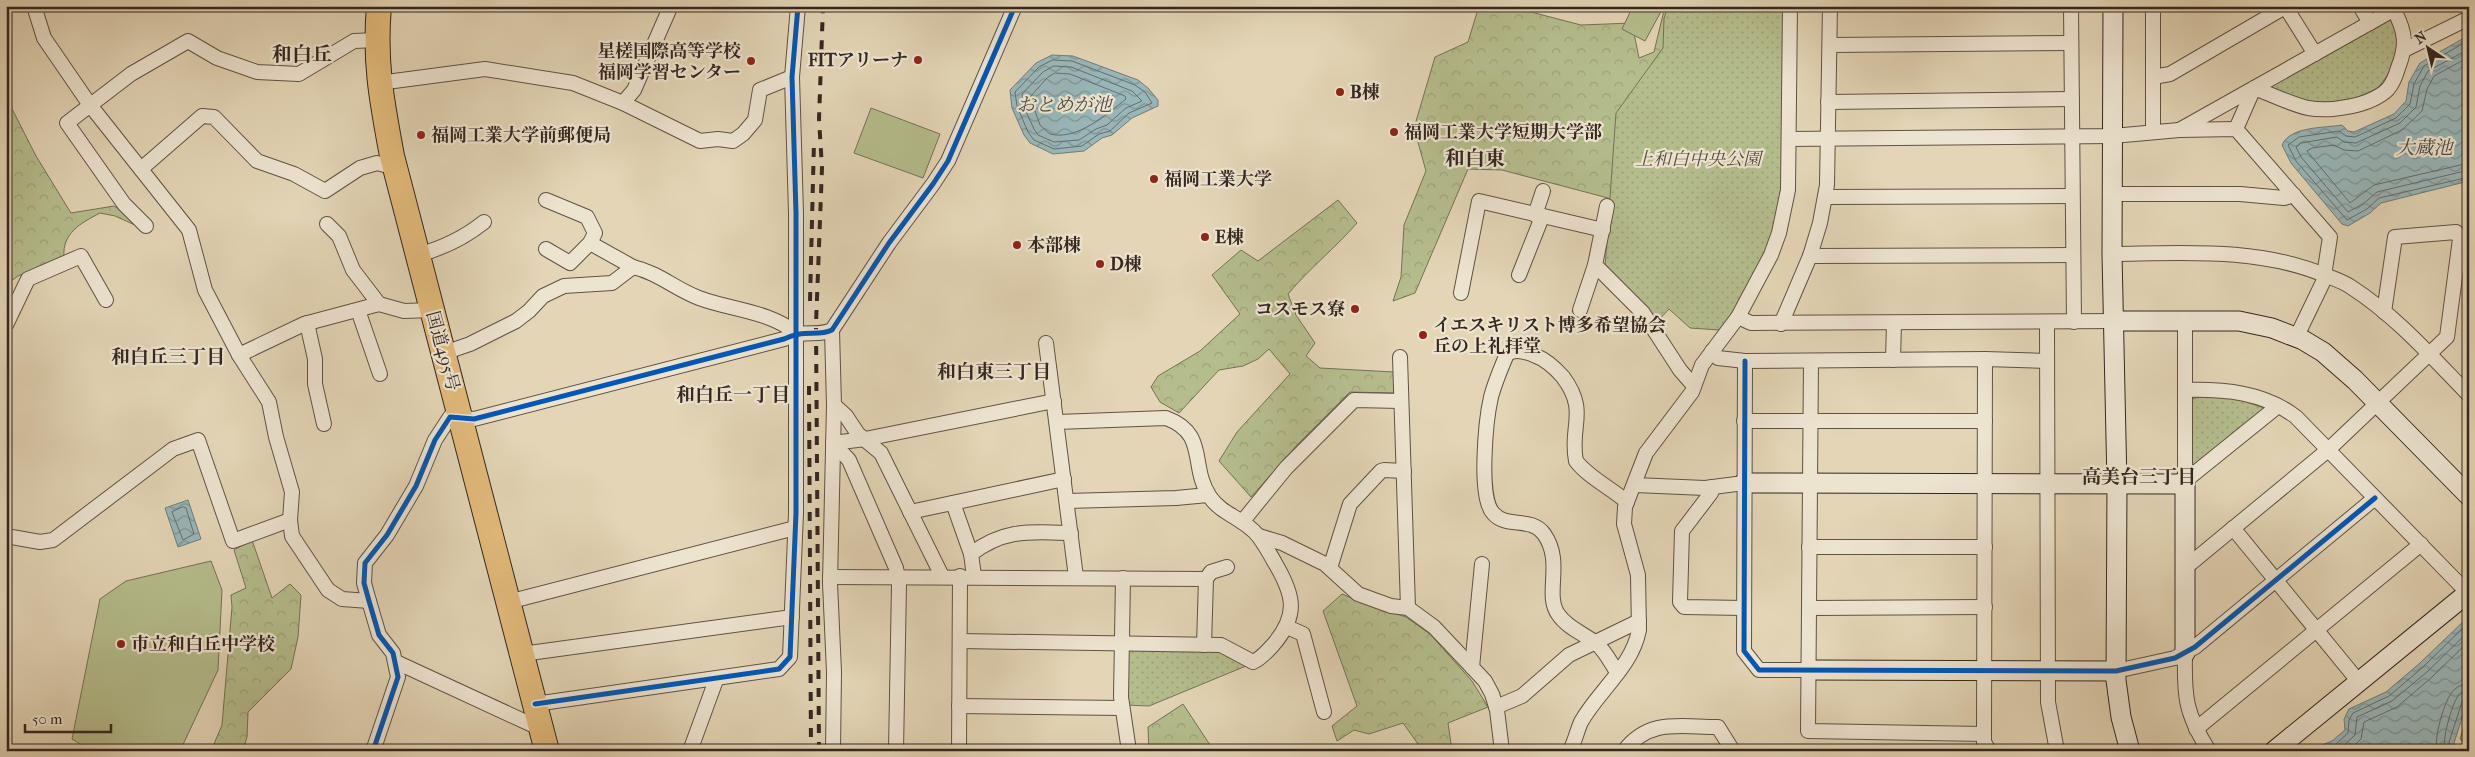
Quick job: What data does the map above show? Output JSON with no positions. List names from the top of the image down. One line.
{"streets":{"highway":["国道495号"]},"districts":["和白丘","和白東","和白丘三丁目","和白東三丁目","和白丘一丁目","高美台三丁目"],"water":["おとめが池","大蔵池"],"parks":["上和白中央公園"],"places":["FITアリーナ","星槎国際高等学校 福岡学習センター","B棟","福岡工業大学短期大学部","福岡工業大学前郵便局","福岡工業大学","E棟","本部棟","D棟","コスモス寮","イエスキリスト博多希望協会 丘の上礼拝堂","市立和白丘中学校"],"scale_bar":"50 m","north":"top left"}
